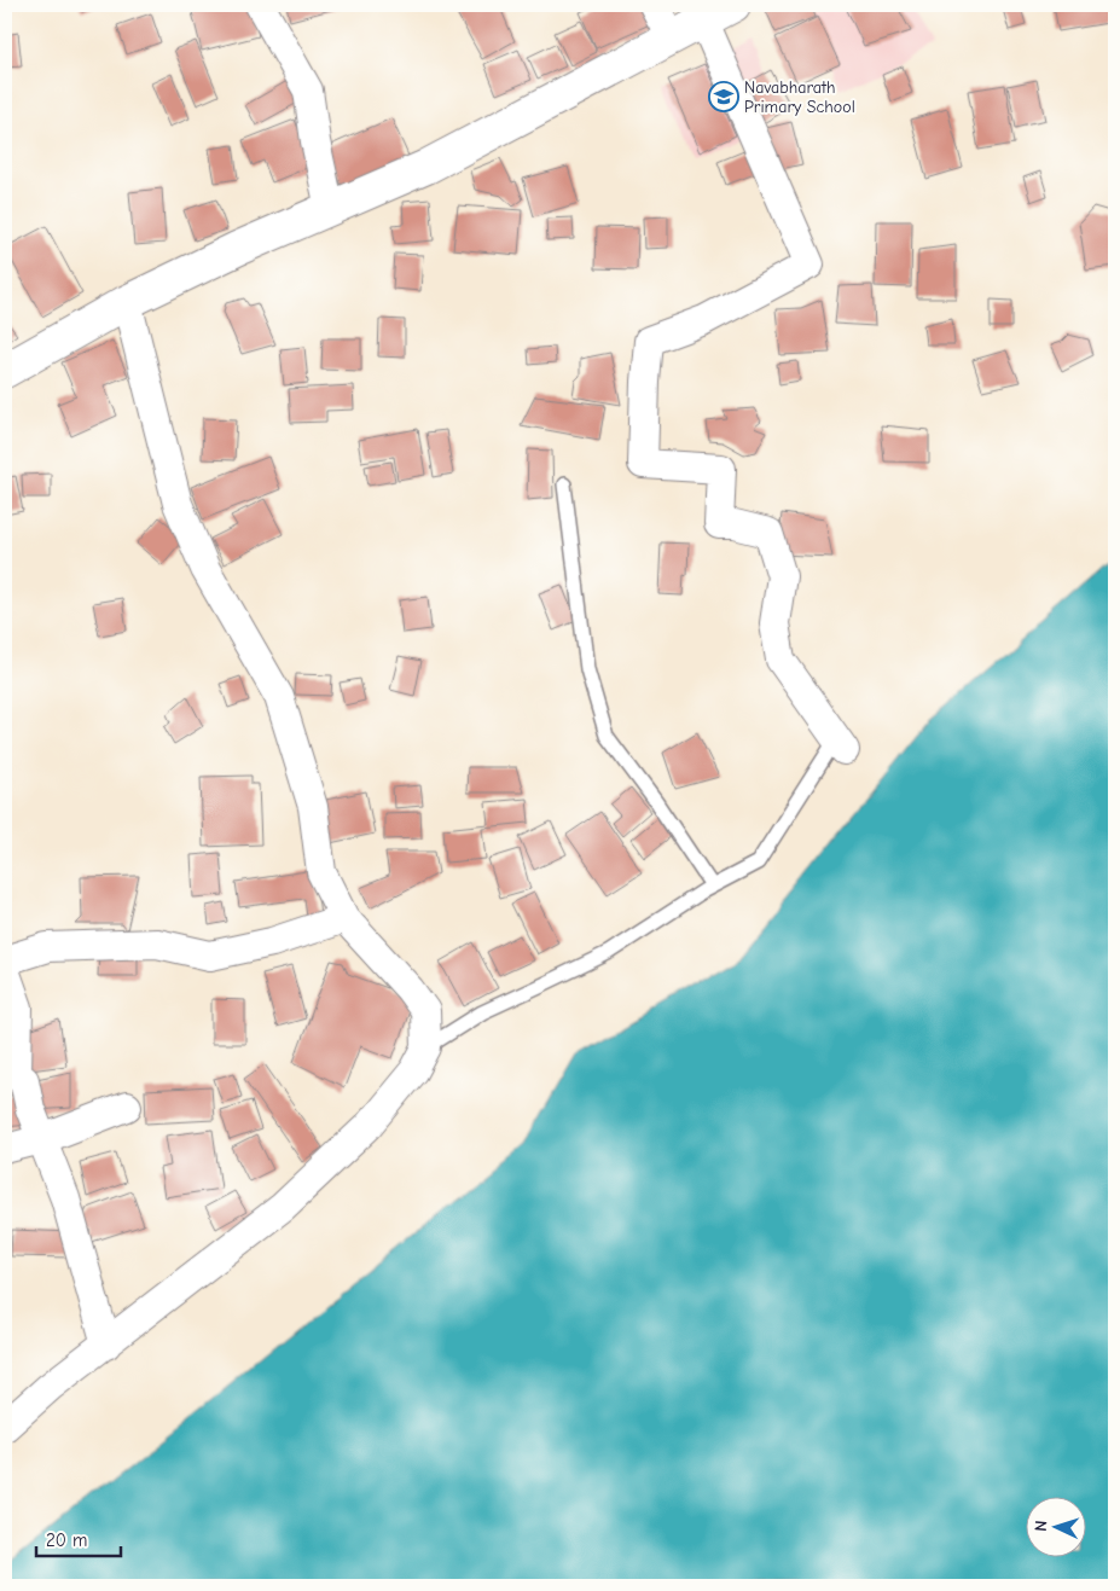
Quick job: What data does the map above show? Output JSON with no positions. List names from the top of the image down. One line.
{"places":{"school or university":["Navabharath Primary School"]},"scale_bar":"20 m","north":"left"}
